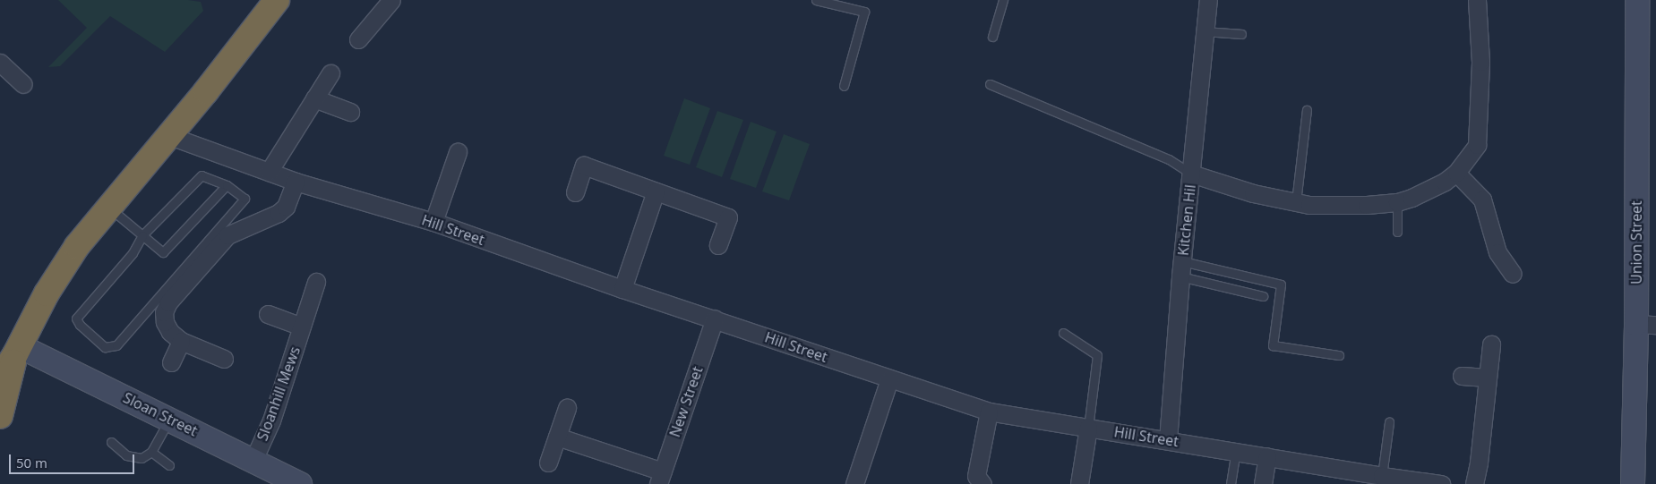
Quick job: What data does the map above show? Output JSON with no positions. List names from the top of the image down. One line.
{"streets":{"street":["Kitchen Hil","Hill Street","Union Street","Sloanhill Mews","New Street","Sloan Street"]},"crossings":[["Kitchen Hil","Hill Street"],["Hill Street","New Street"],["Sloanhill Mews","Sloan Street"]],"scale_bar":"50 m"}
